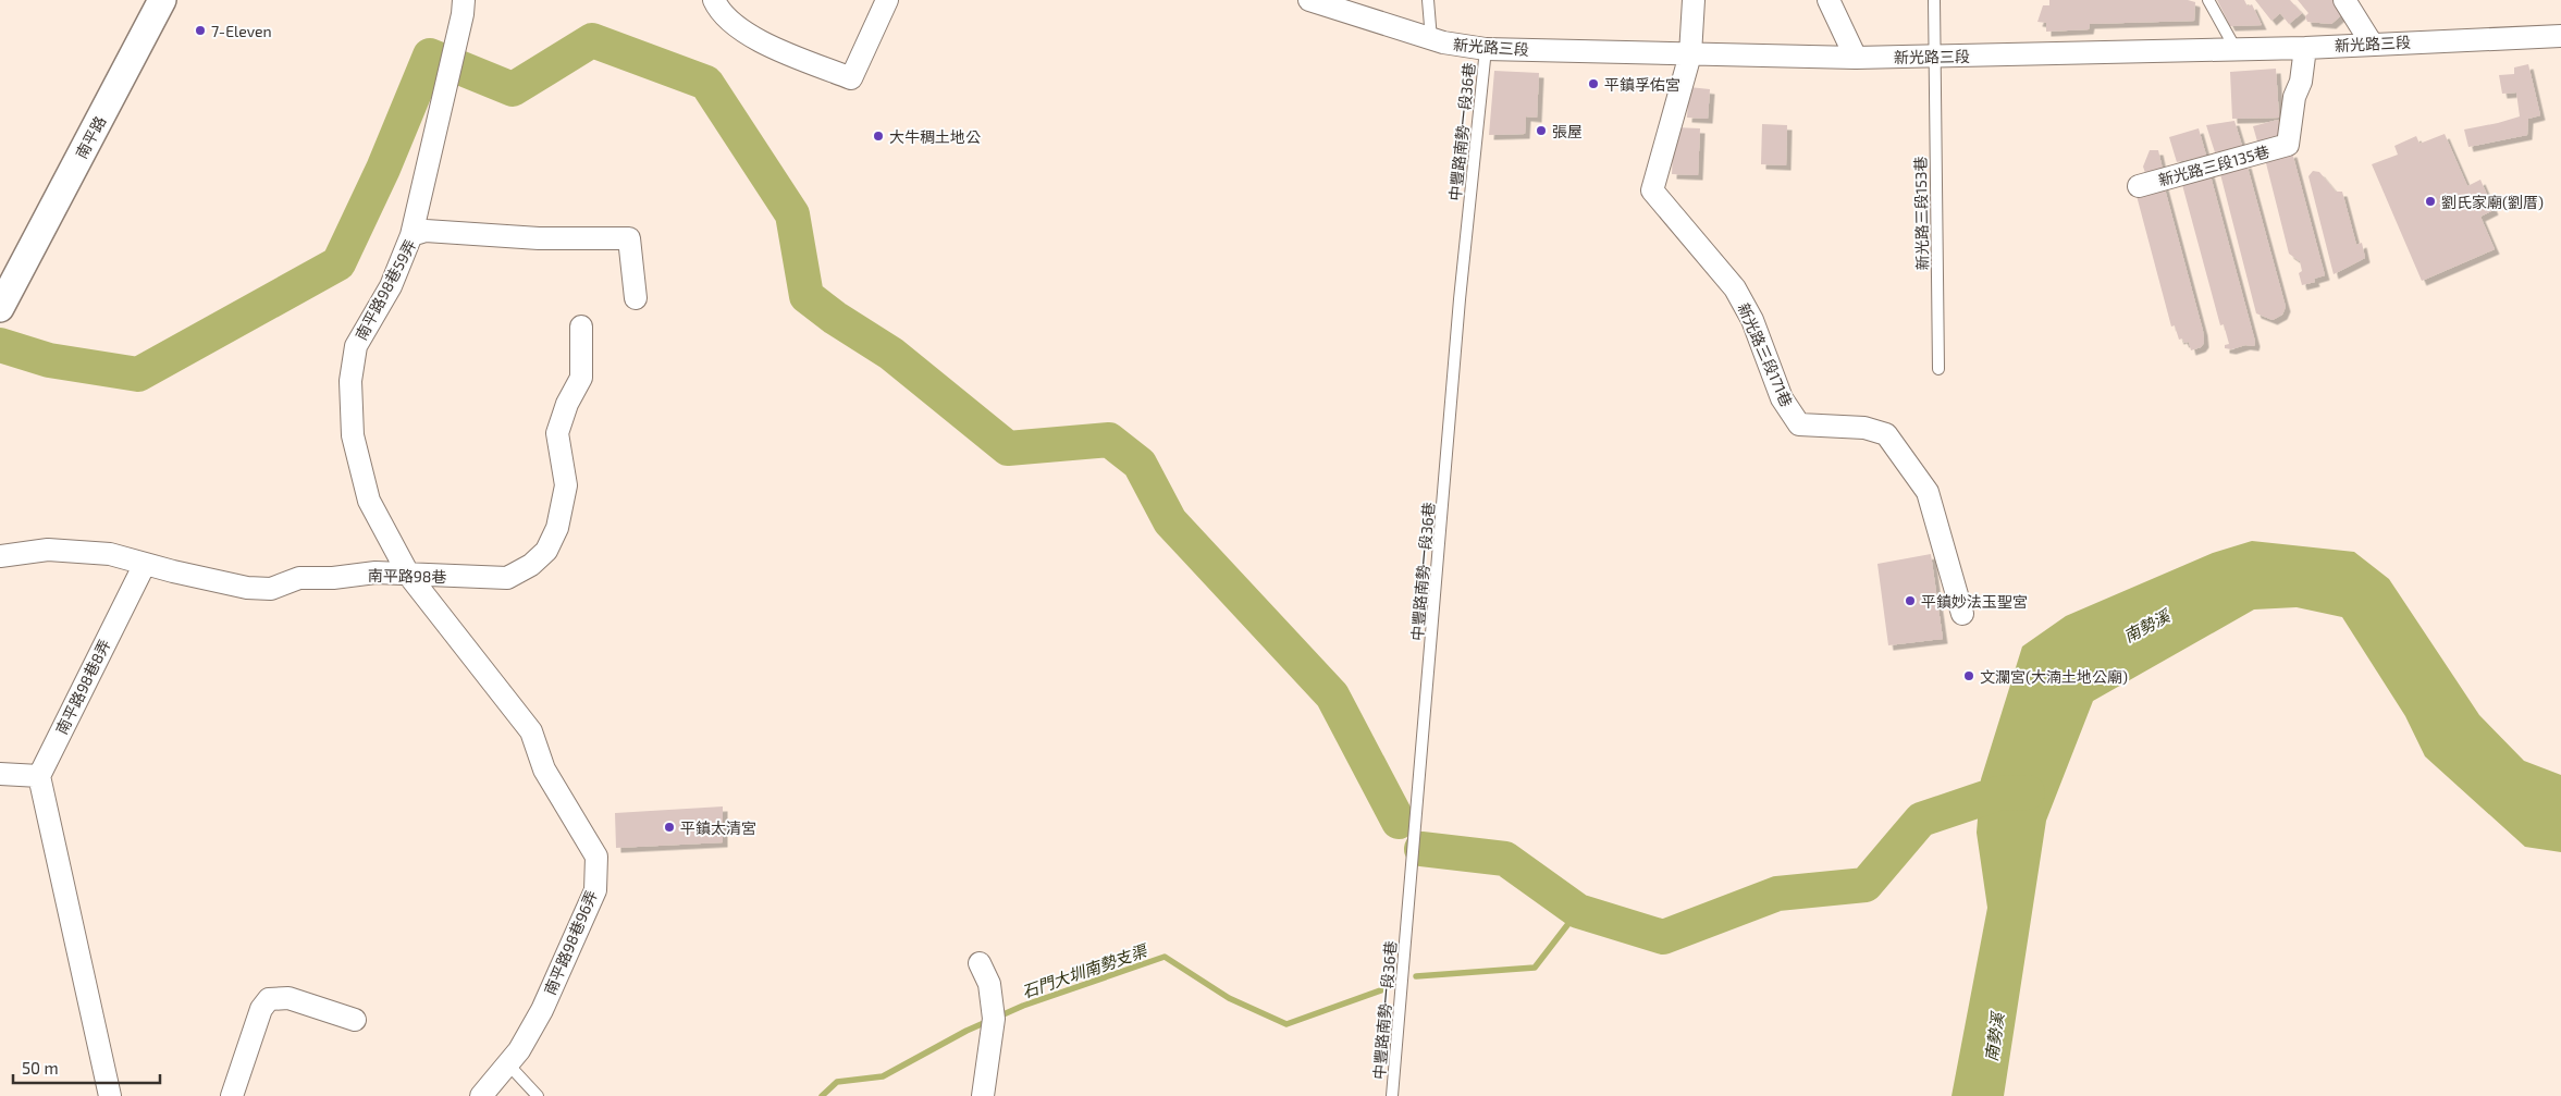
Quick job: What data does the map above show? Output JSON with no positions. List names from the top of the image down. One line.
{"streets":{"street":["新光路三段","南平路","新光路三段135巷","南平路98巷59弄","新光路三段171巷","南平路98巷","南平路98巷8弄","南平路98巷96弄"],"lane":["中豐路南勢一段36巷","新光路三段153巷"]},"crossings":[["新光路三段","中豐路南勢一段36巷"],["新光路三段","新光路三段135巷"],["新光路三段","新光路三段153巷"],["新光路三段","新光路三段171巷"],["南平路98巷59弄","南平路98巷"],["南平路98巷59弄","南平路98巷96弄"],["南平路98巷","南平路98巷8弄"],["南平路98巷","南平路98巷96弄"]],"water":["南勢溪","石門大圳南勢支渠"],"places":["7-Eleven","平鎮孚佑宮","張屋","大牛稠土地公","劉氏家廟(劉厝)","平鎮妙法玉聖宮","文瀾宮(大湳土地公廟)","平鎮太清宮"],"scale_bar":"50 m"}
